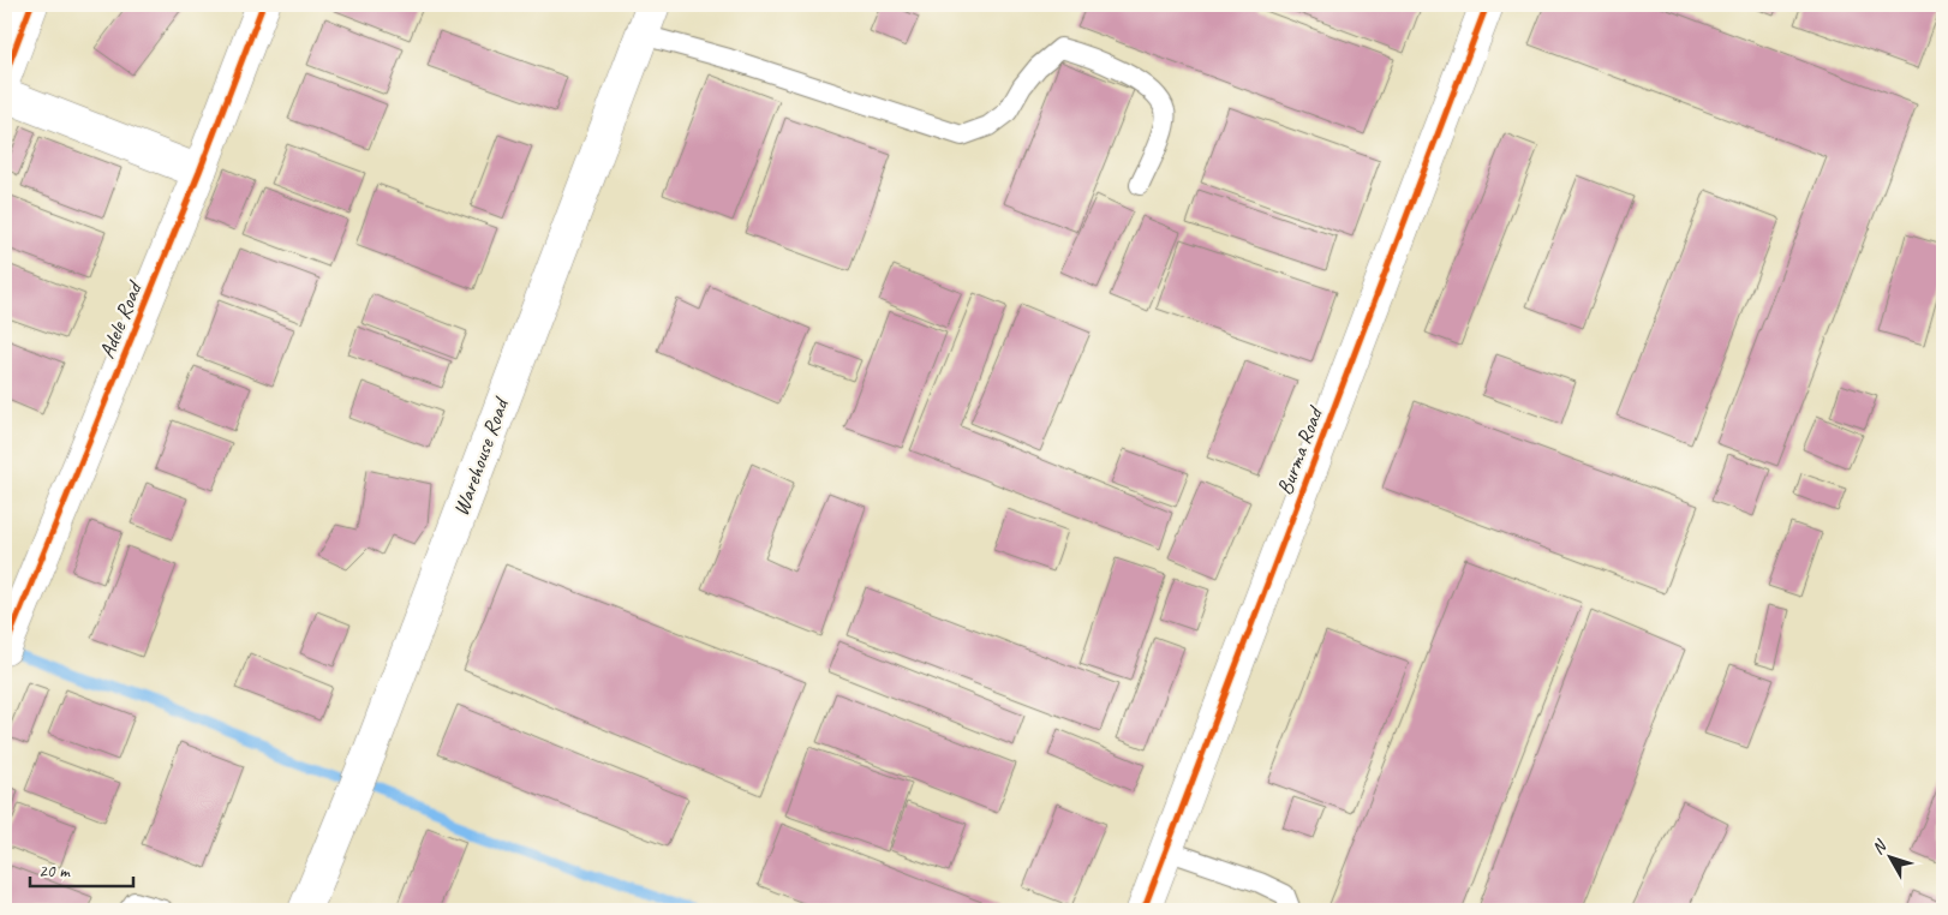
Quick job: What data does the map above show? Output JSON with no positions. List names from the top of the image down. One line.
{"streets":{"street":["Adele Road","Burma Road","Warehouse Road"]},"scale_bar":"20 m","north":"top left"}
